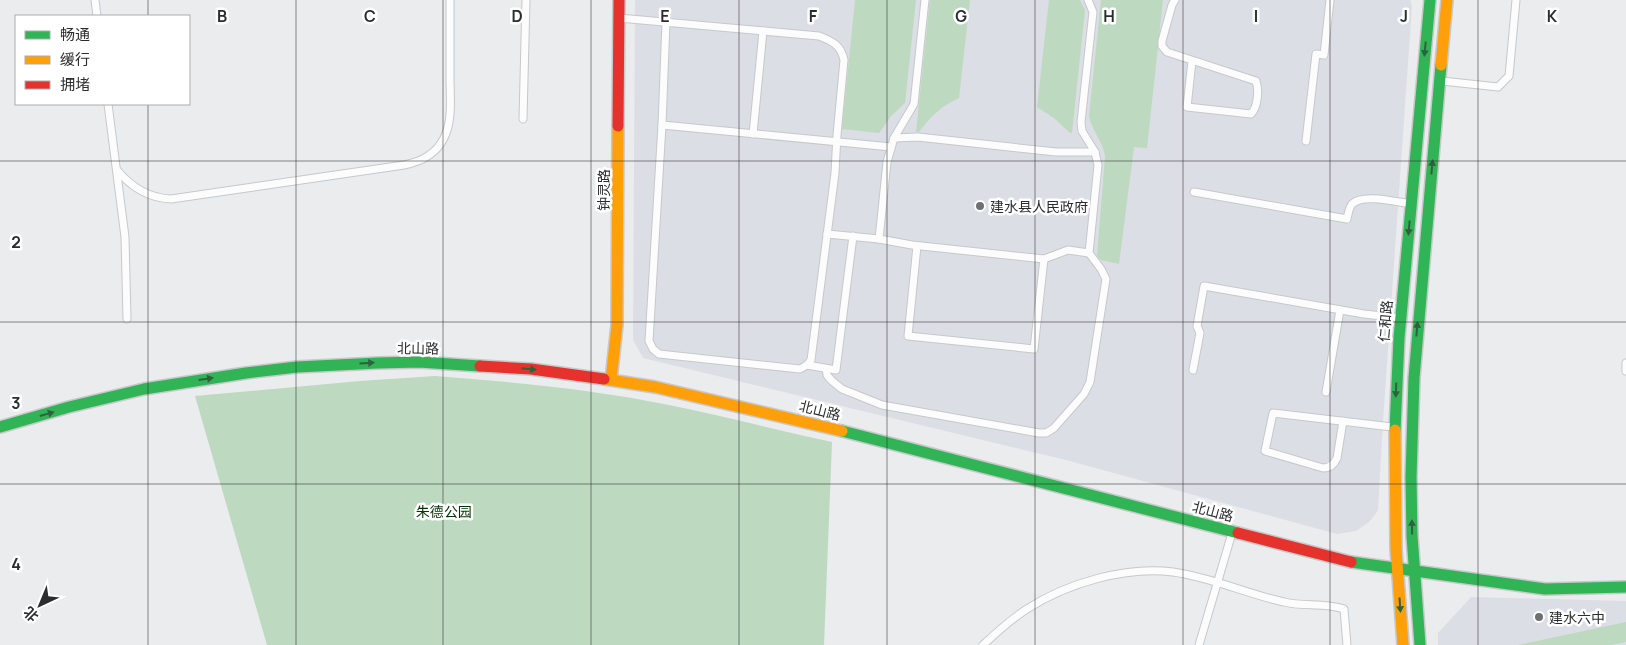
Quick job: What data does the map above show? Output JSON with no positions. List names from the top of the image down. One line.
{"streets":{"street":["钟灵路","仁和路","北山路"]},"crossings":[["钟灵路","北山路"],["仁和路","北山路"]],"one_way":["北山路"],"parks":["朱德公园"],"places":["建水县人民政府","建水六中"],"legend":["畅通","缓行","拥堵"],"north":"bottom left","grid":{"columns":["B","C","D","E","F","G","H","I","J","K"],"rows":["2","3","4"]}}
